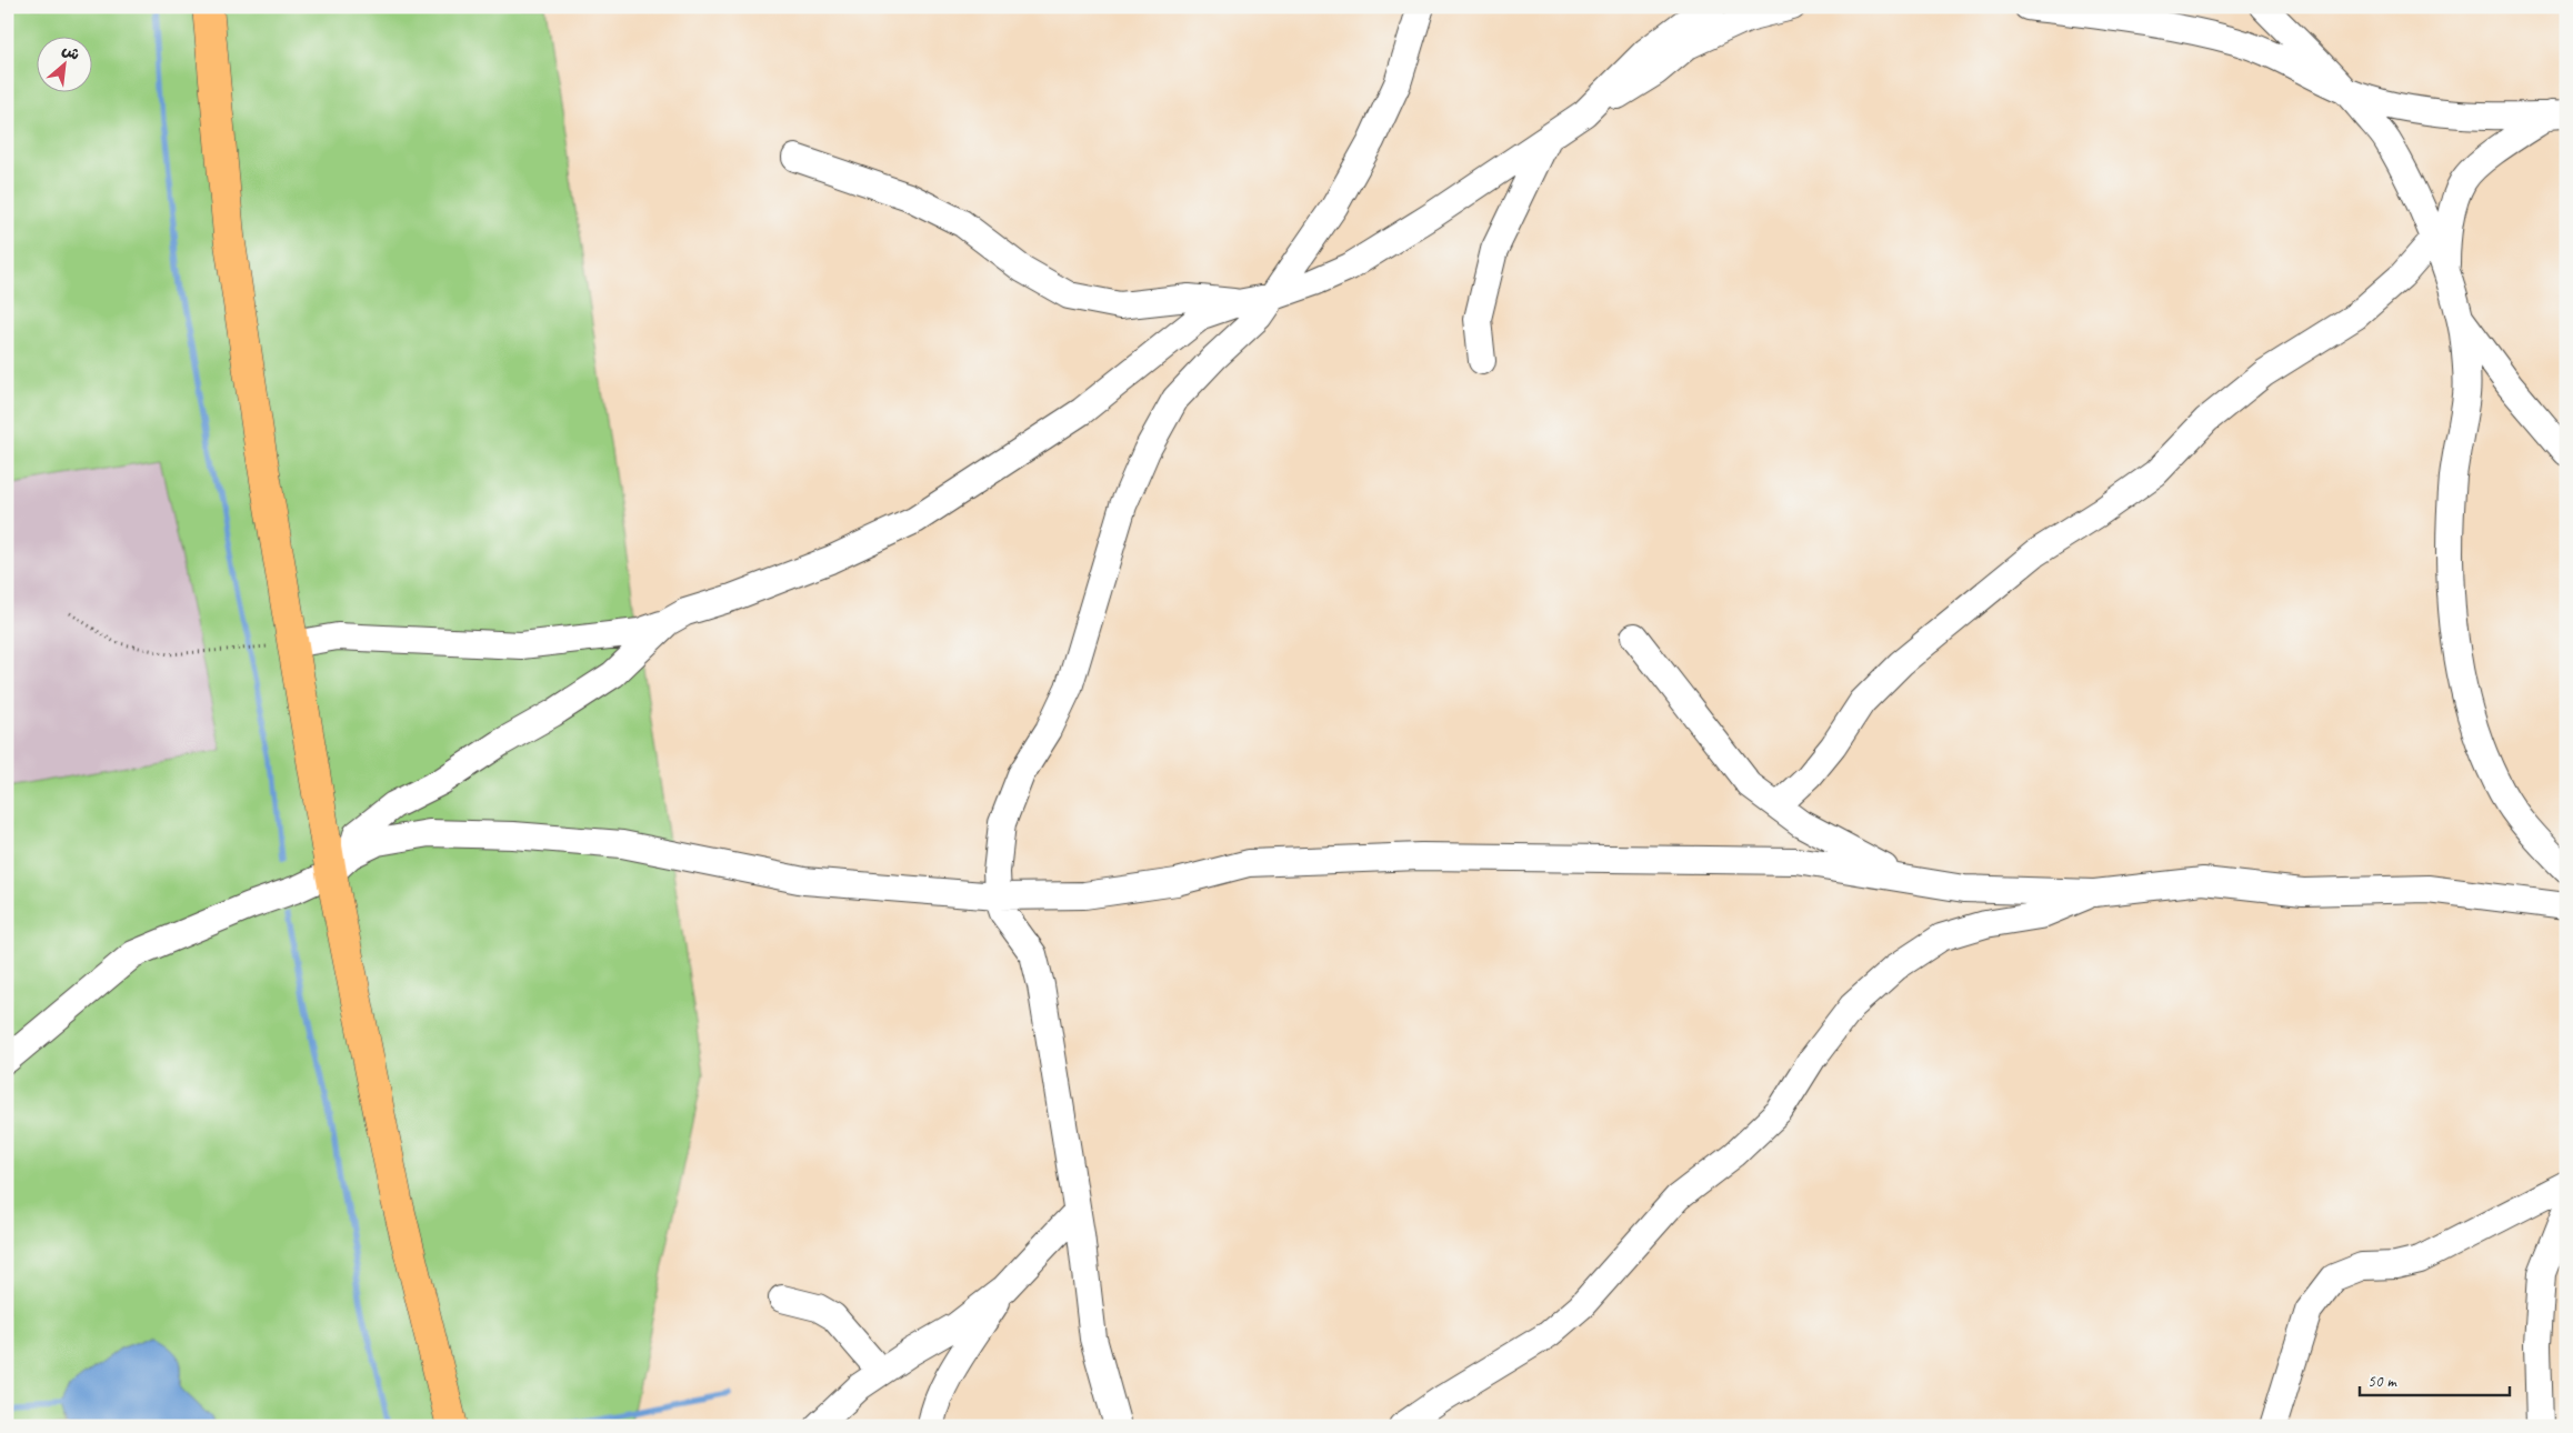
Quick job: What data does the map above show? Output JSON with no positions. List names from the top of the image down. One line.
{"scale_bar":"50 m","north":"top right"}
